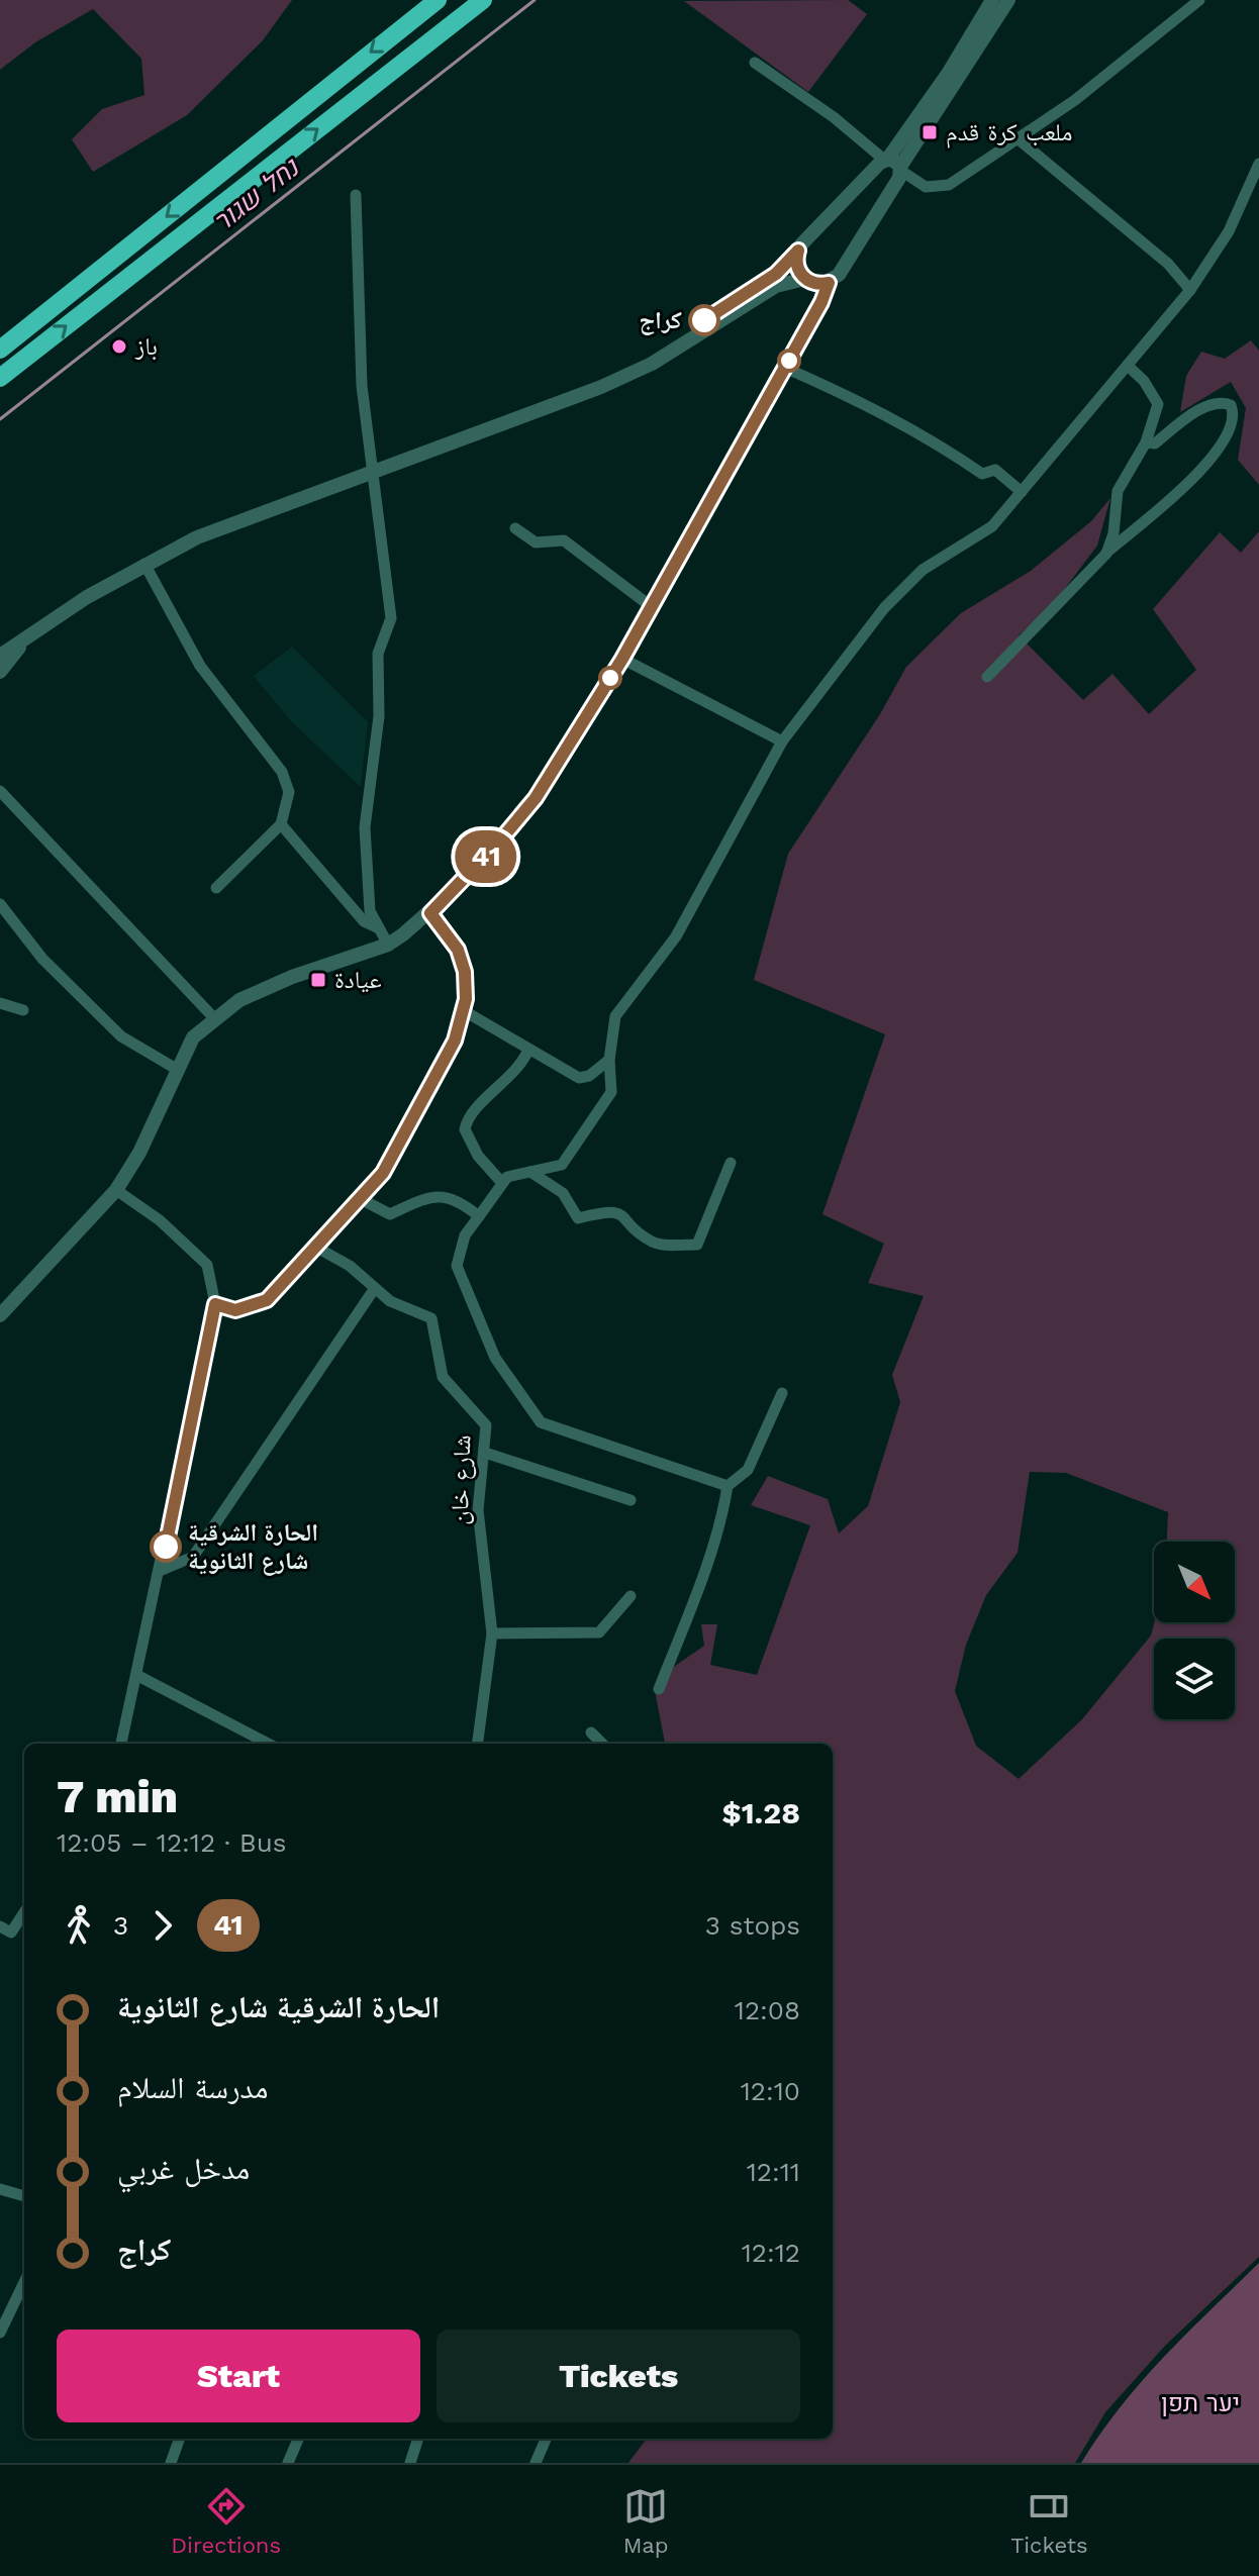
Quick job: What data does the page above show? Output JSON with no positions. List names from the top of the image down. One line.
{"streets":{"street":["شارع خان"]},"water":["נחל שגור"],"parks":["יער תפן"],"places":{"transit":["ملعب كرة قدم","عيادة"],"other":["كراج","باز","الحارة الشرقية شارع الثانوية"]},"lines":["bus line 41"],"north":"bottom right","page":{"on_map":"41","heading":["7 min","12:05 – 12:12 · Bus","$1.28"],"legs":["3","41","3 stops"],"list":[{"name":"الحارة الشرقية شارع الثانوية","value":"12:08"},{"name":"مدرسة السلام","value":"12:10"},{"name":"مدخل غربي","value":"12:11"},{"name":"كراج","value":"12:12"}],"buttons":["Start","Tickets"],"tabs":["Directions","Map","Tickets"]}}
